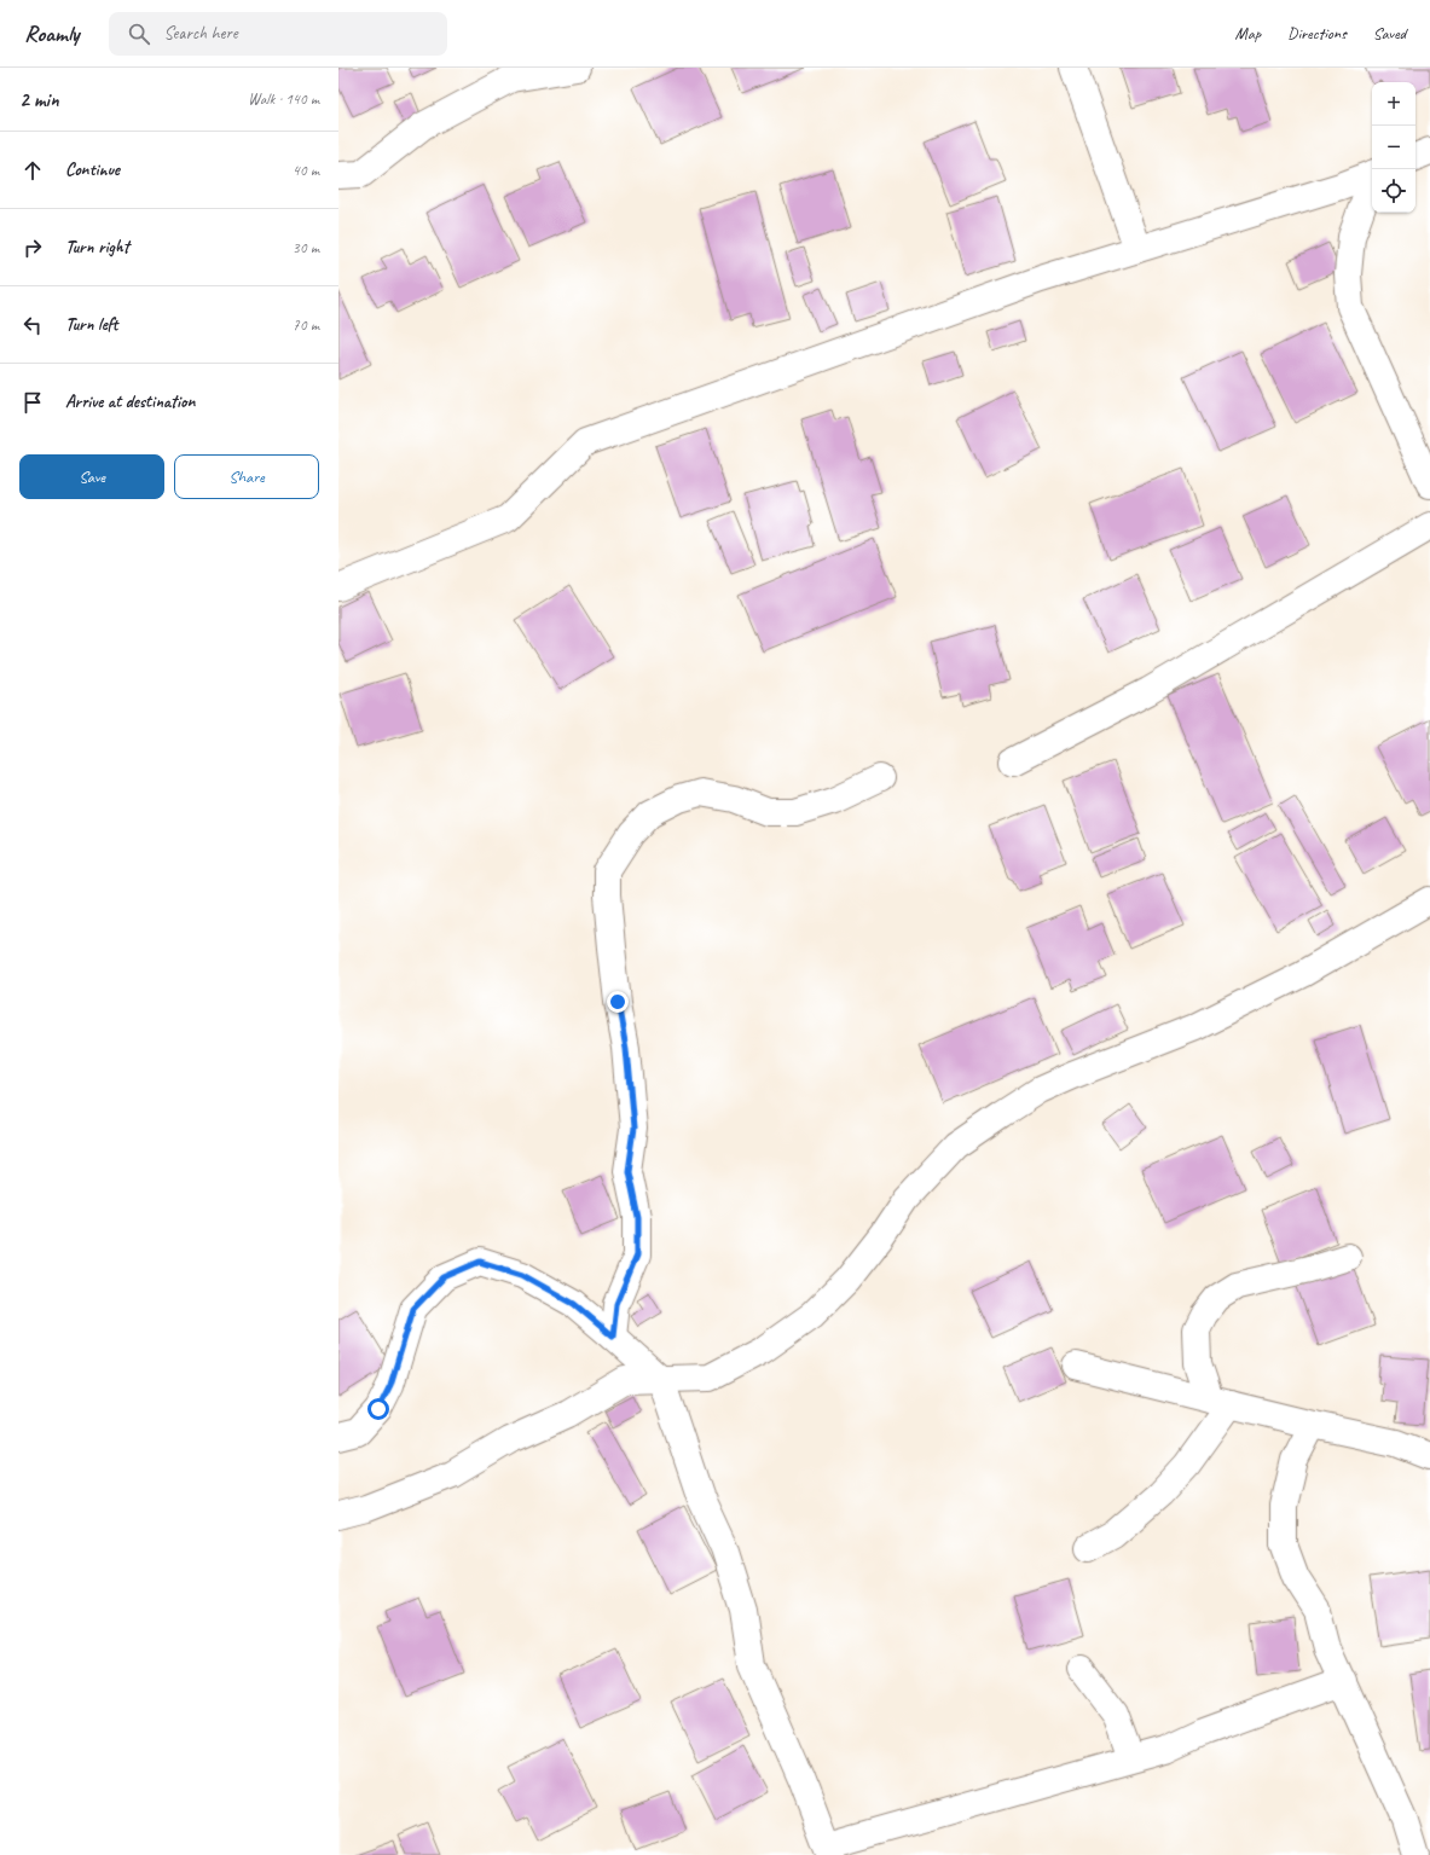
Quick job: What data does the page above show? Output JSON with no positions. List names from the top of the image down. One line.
{"page":{"header":"Roamly","search":"Search here","nav":["Map","Directions","Saved"],"heading":["2 min","Walk · 140 m"],"map_buttons":["+","−"],"list":[["Continue","40 m"],["Turn right","30 m"],["Turn left","70 m"],"Arrive at destination"],"buttons":["Save","Share"]}}
